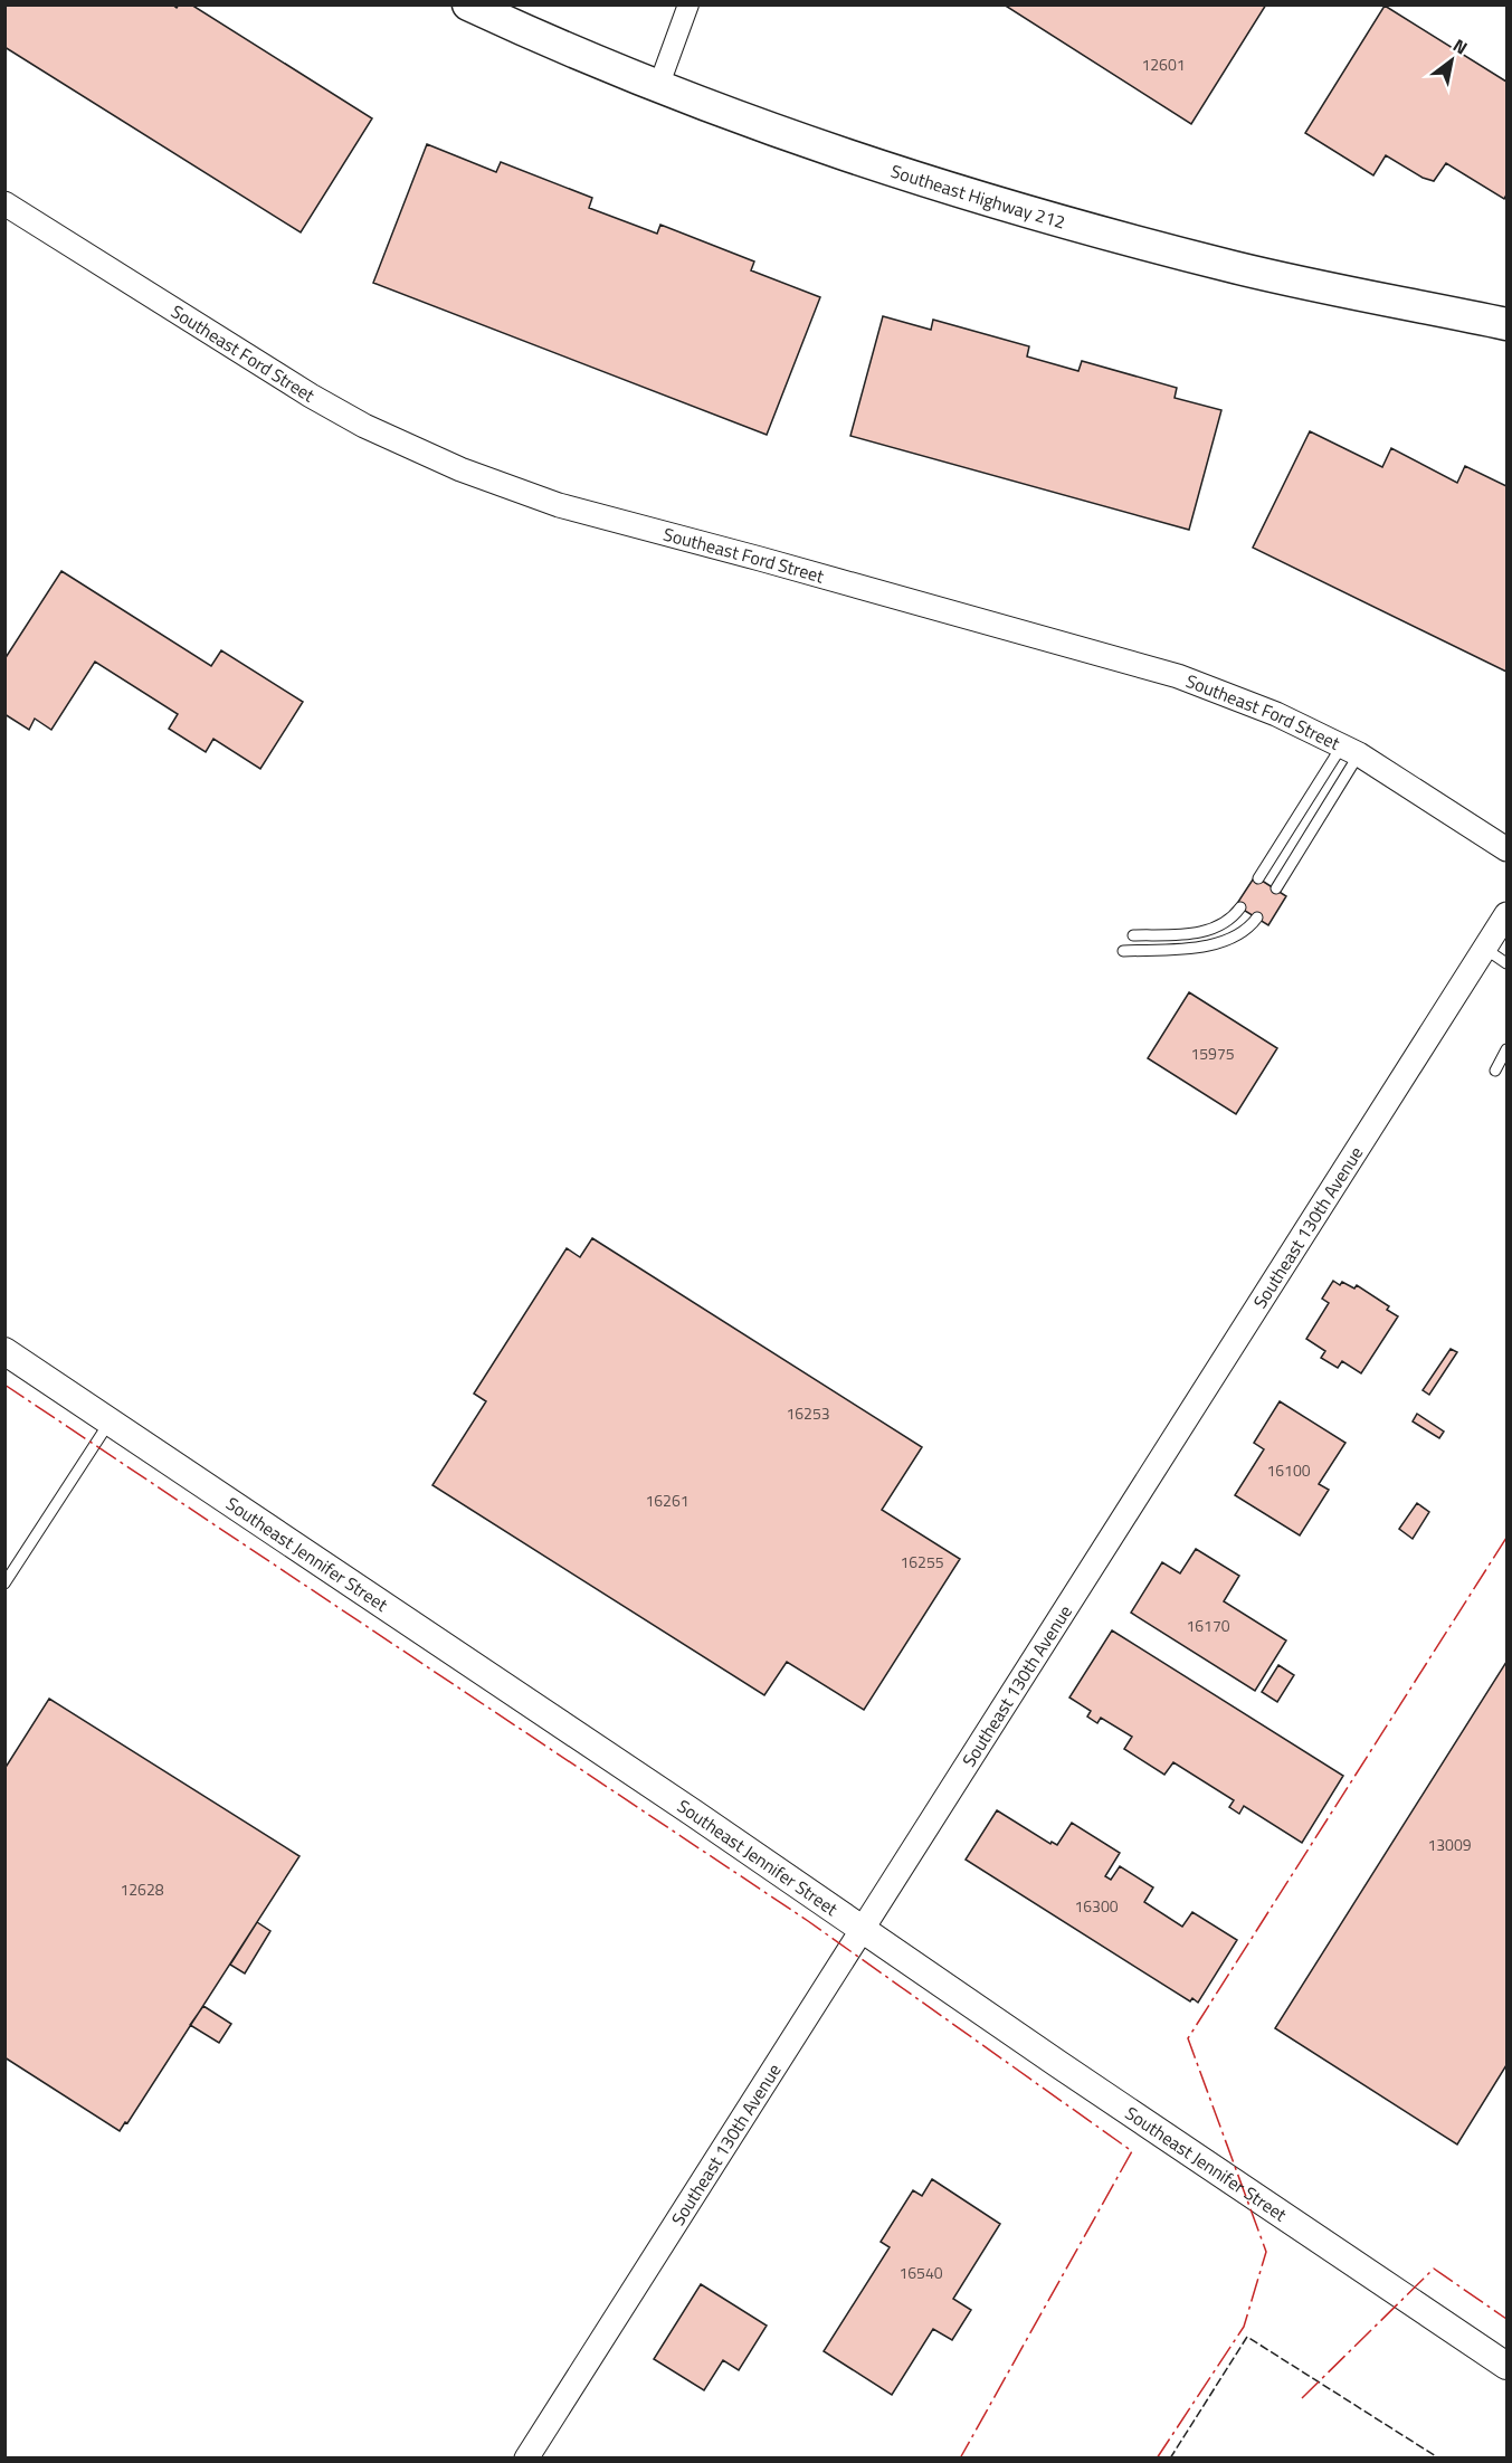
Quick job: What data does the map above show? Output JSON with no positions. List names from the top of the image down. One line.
{"streets":{"highway":["Southeast Highway 212"],"main road":["Southeast Jennifer Street"],"street":["Southeast Ford Street","Southeast 130th Avenue"]},"crossings":[["Southeast 130th Avenue","Southeast Jennifer Street"]],"house_numbers":["12601","15975","16253","16100","16261","16255","16170","13009","12628","16300","16540"],"north":"top right"}
